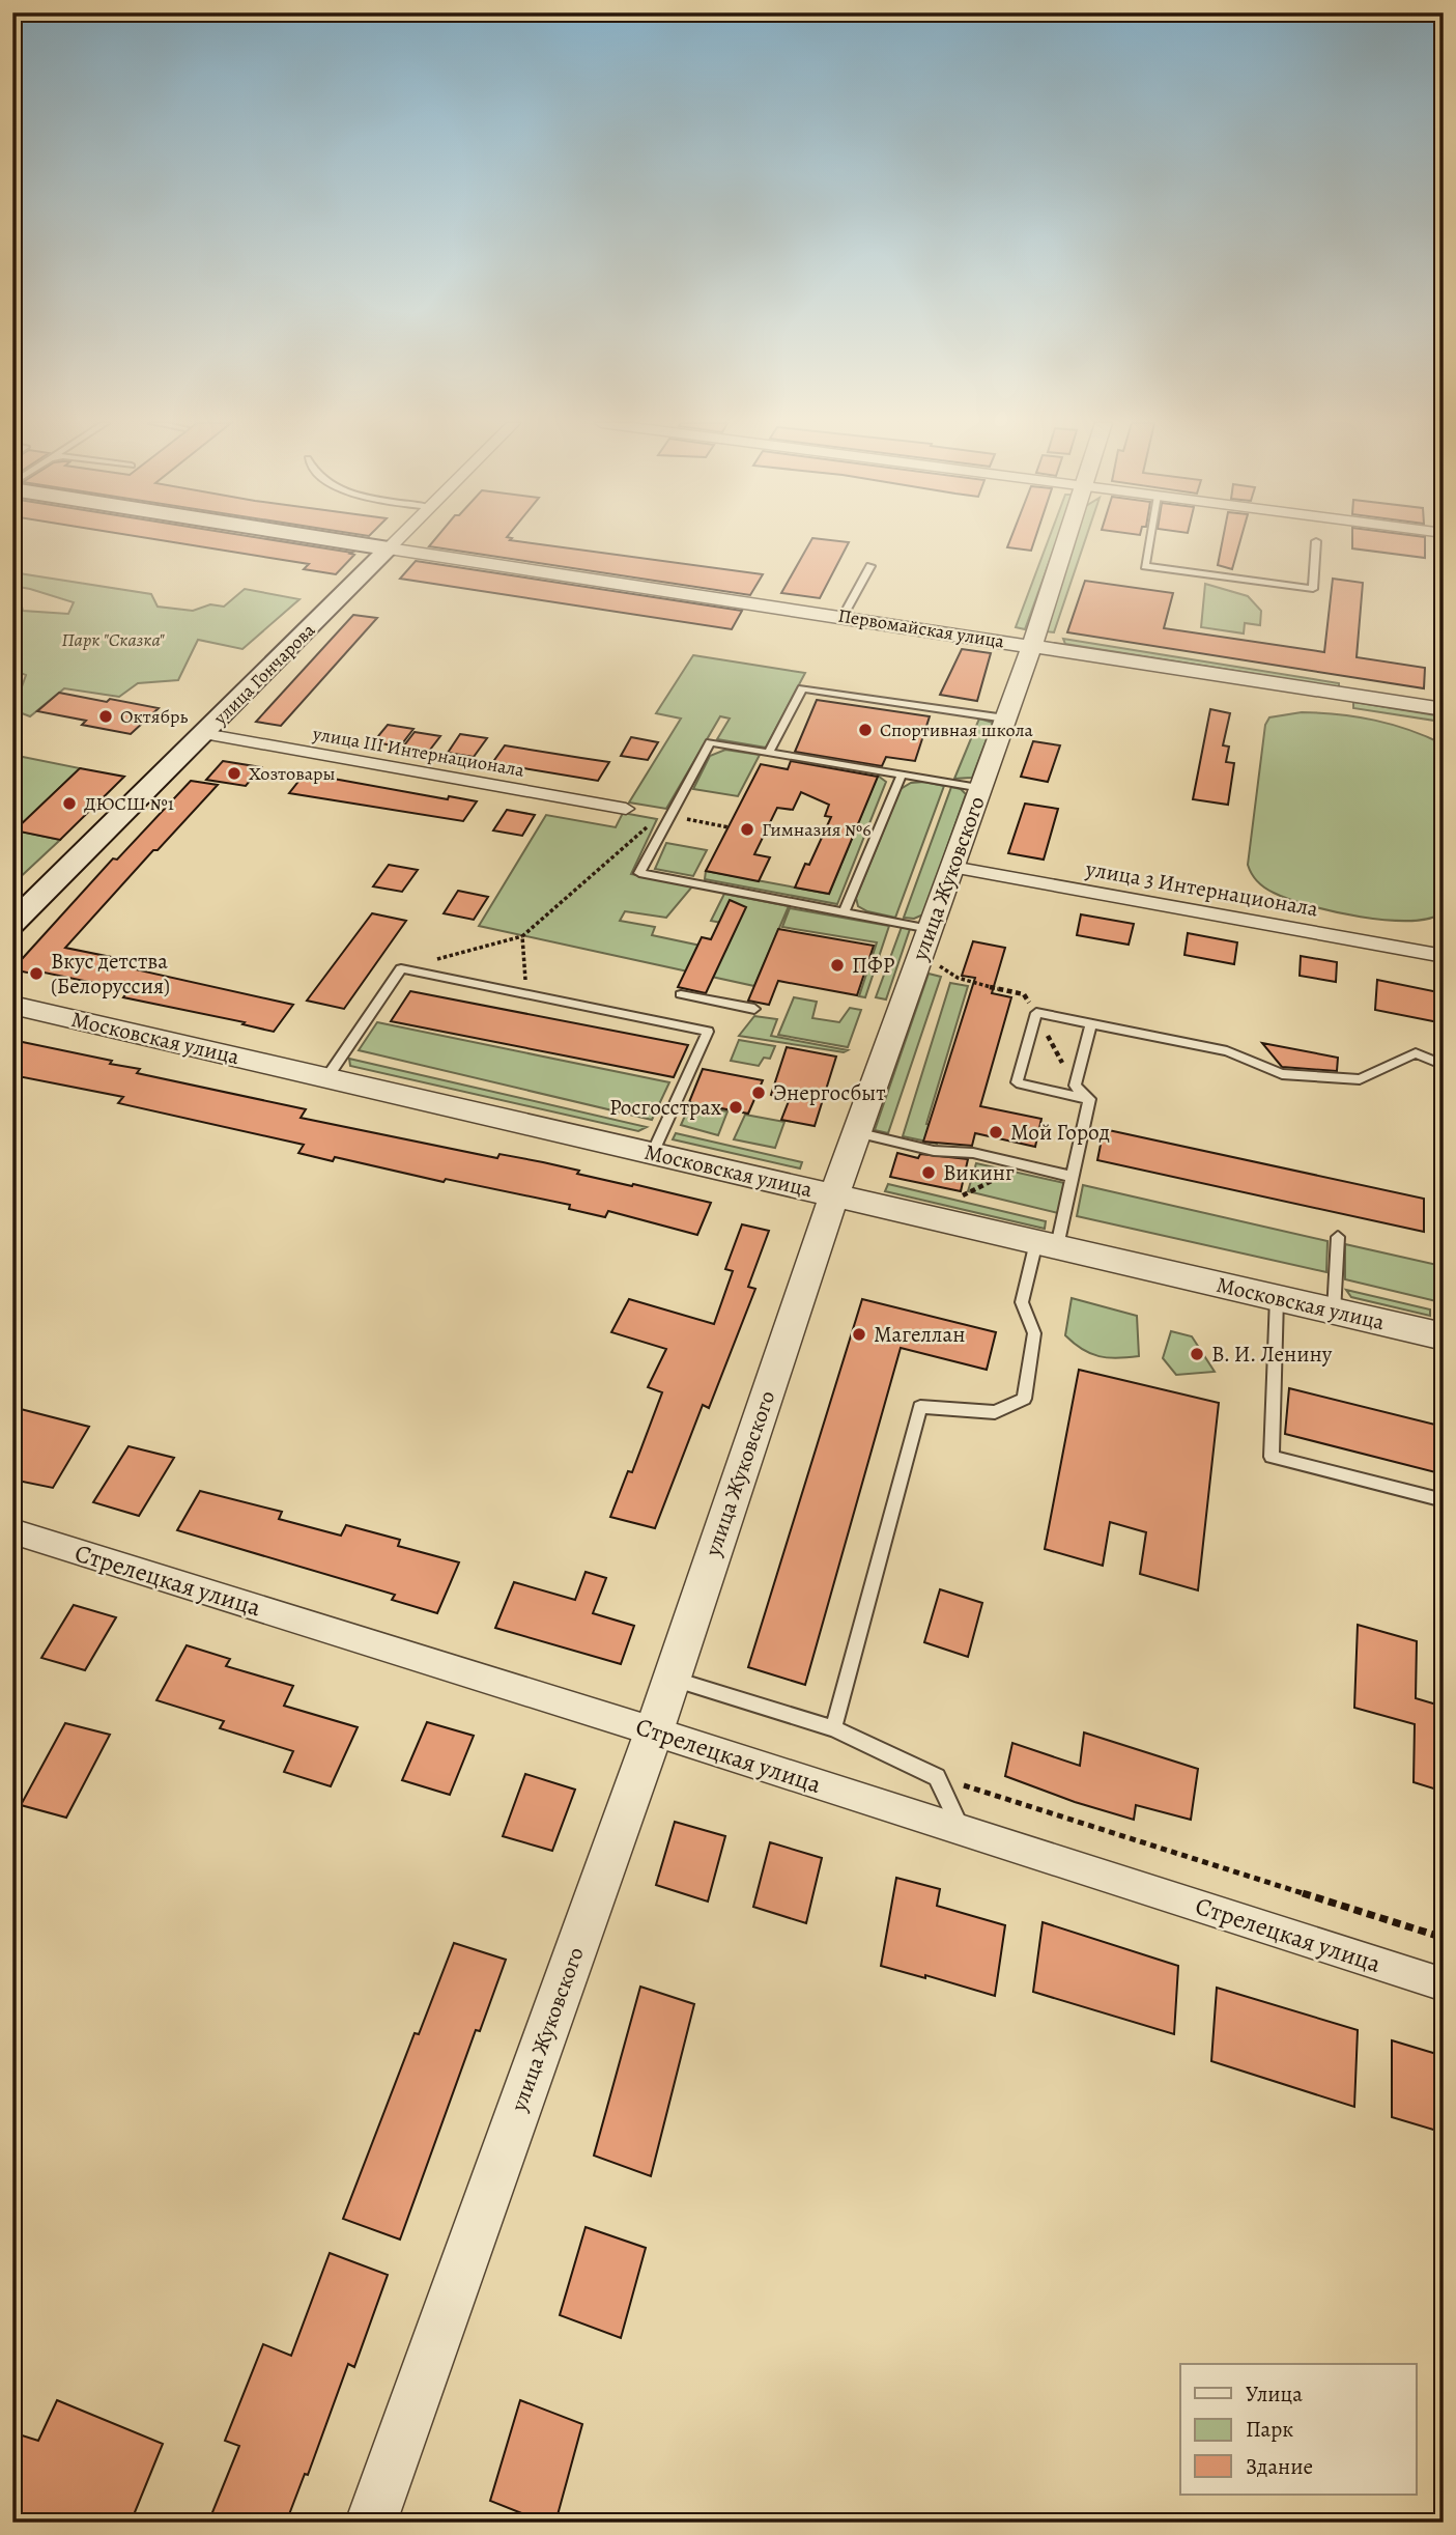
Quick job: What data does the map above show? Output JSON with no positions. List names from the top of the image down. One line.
{"streets":{"main road":["Первомайская улица","улица Гончарова"],"street":["улица III Интернационала","улица Жуковского","улица 3 Интернационала","Московская улица","Стрелецкая улица"]},"crossings":[["Первомайская улица","улица Гончарова"],["Первомайская улица","улица Жуковского"],["улица Гончарова","улица III Интернационала"],["улица Жуковского","улица 3 Интернационала"],["улица Жуковского","Московская улица"],["улица Жуковского","Стрелецкая улица"]],"parks":["Парк \"Сказка\""],"places":["Октябрь","Спортивная школа","Хозтовары","ДЮСШ №1","Гимназия №6","ПФР","Вкус детства (Белоруссия)","Энергосбыт","Росгосстрах","Мой Город","Викинг","Магеллан","В. И. Ленину"],"legend":["Улица","Парк","Здание"]}
